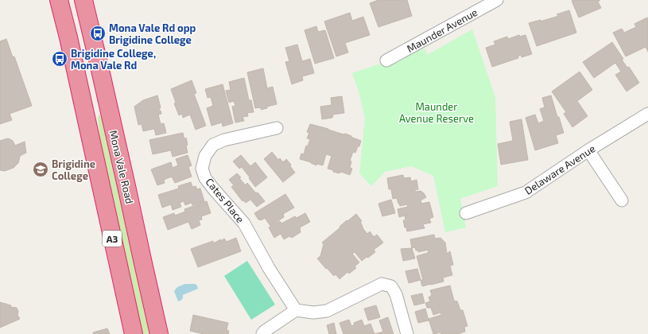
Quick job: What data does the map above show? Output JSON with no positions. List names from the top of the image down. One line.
{"streets":{"highway":["Mona Vale Road","A3"],"street":["Maunder Avenue","Delaware Avenue","Cates Place"]},"parks":["Maunder Avenue Reserve"],"places":{"bus stop":["Mona Vale Rd opp Brigidine College","Brigidine College, Mona Vale Rd"],"school or university":["Brigidine College"]}}
